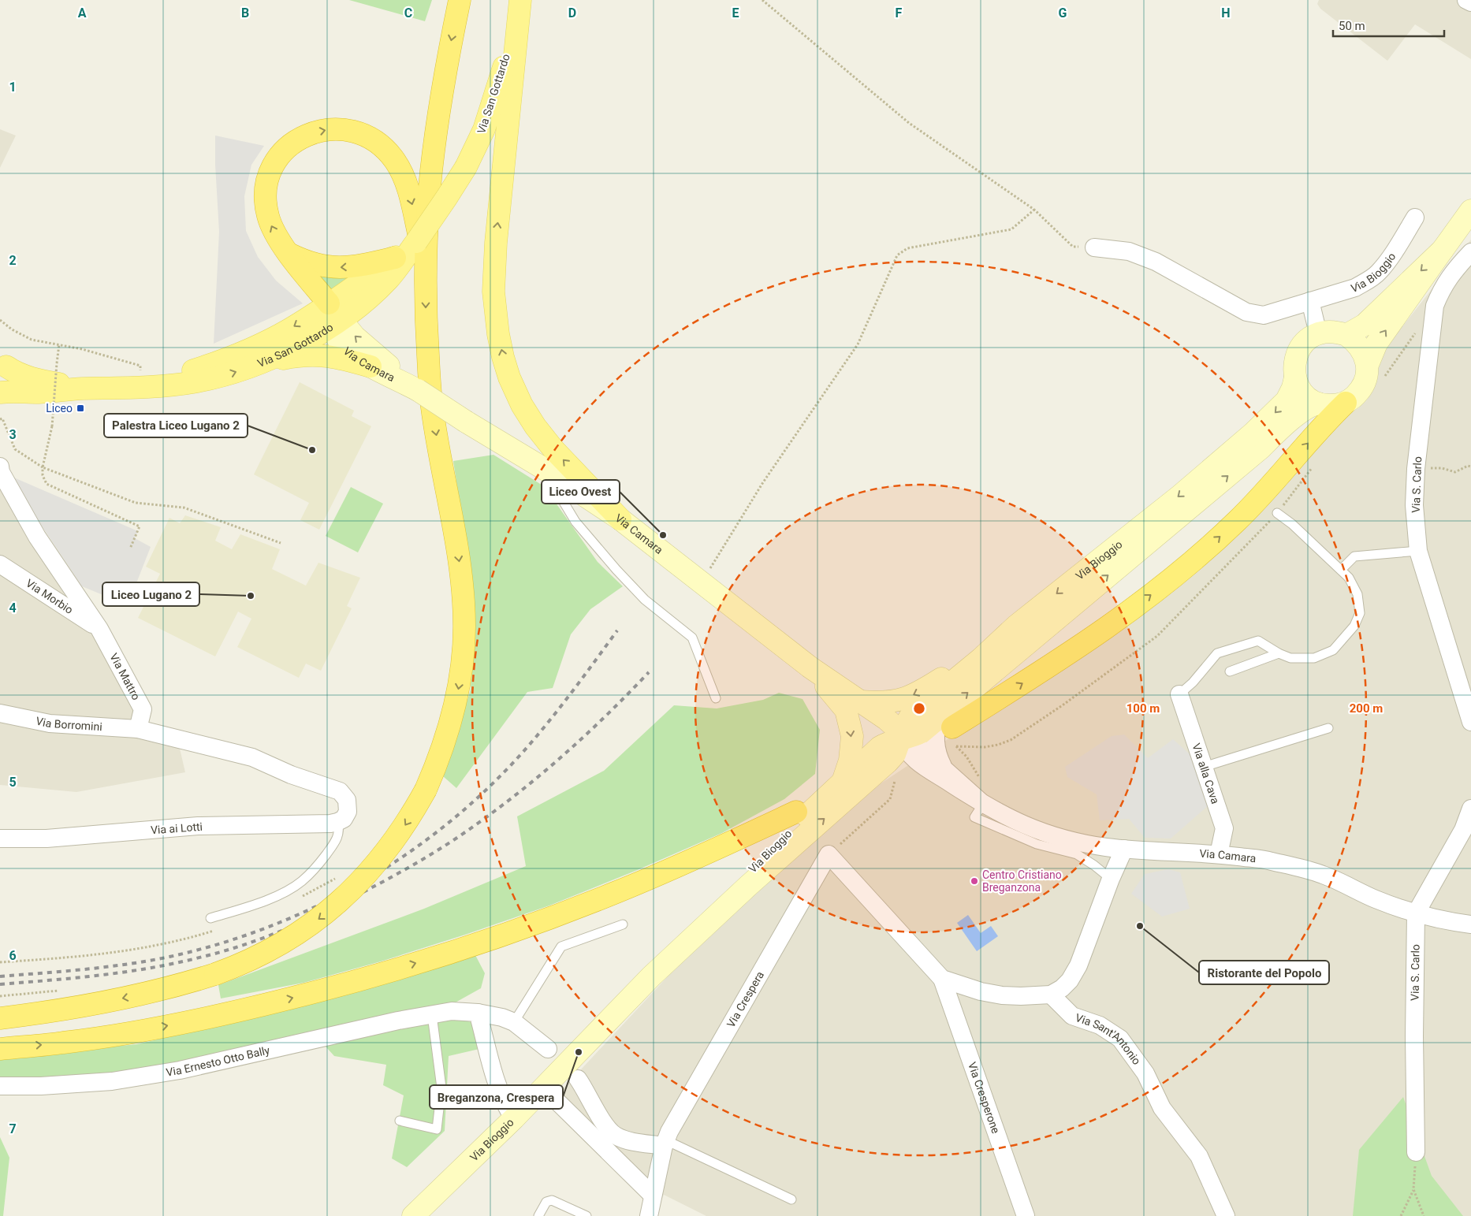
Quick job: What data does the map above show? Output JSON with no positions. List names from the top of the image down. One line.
{"streets":{"main road":["Via San Gottardo","Via Bioggio","Via Camara"],"street":["Via S. Carlo","Via Morbio","Via Mattro","Via Borromini","Via alla Cava","Via ai Lotti","Via Crespera","Via Sant'Antonio","Via Ernesto Otto Bally","Via Cresperone"]},"crossings":[["Via San Gottardo","Via Camara"],["Via Bioggio","Via Camara"],["Via Camara","Via S. Carlo"],["Via Camara","Via alla Cava"],["Via Morbio","Via Mattro"],["Via Mattro","Via Borromini"],["Via Crespera","Via Cresperone"],["Via Sant'Antonio","Via Cresperone"]],"places":{"transit":["Liceo"],"other":["Palestra Liceo Lugano 2","Liceo Ovest","Liceo Lugano 2","Centro Cristiano Breganzona","Ristorante del Popolo","Breganzona, Crespera"]},"scale_bar":"50 m","grid":{"columns":["A","B","C","D","E","F","G","H"],"rows":["1","2","3","4","5","6","7"]},"rings":["100 m","200 m"]}
